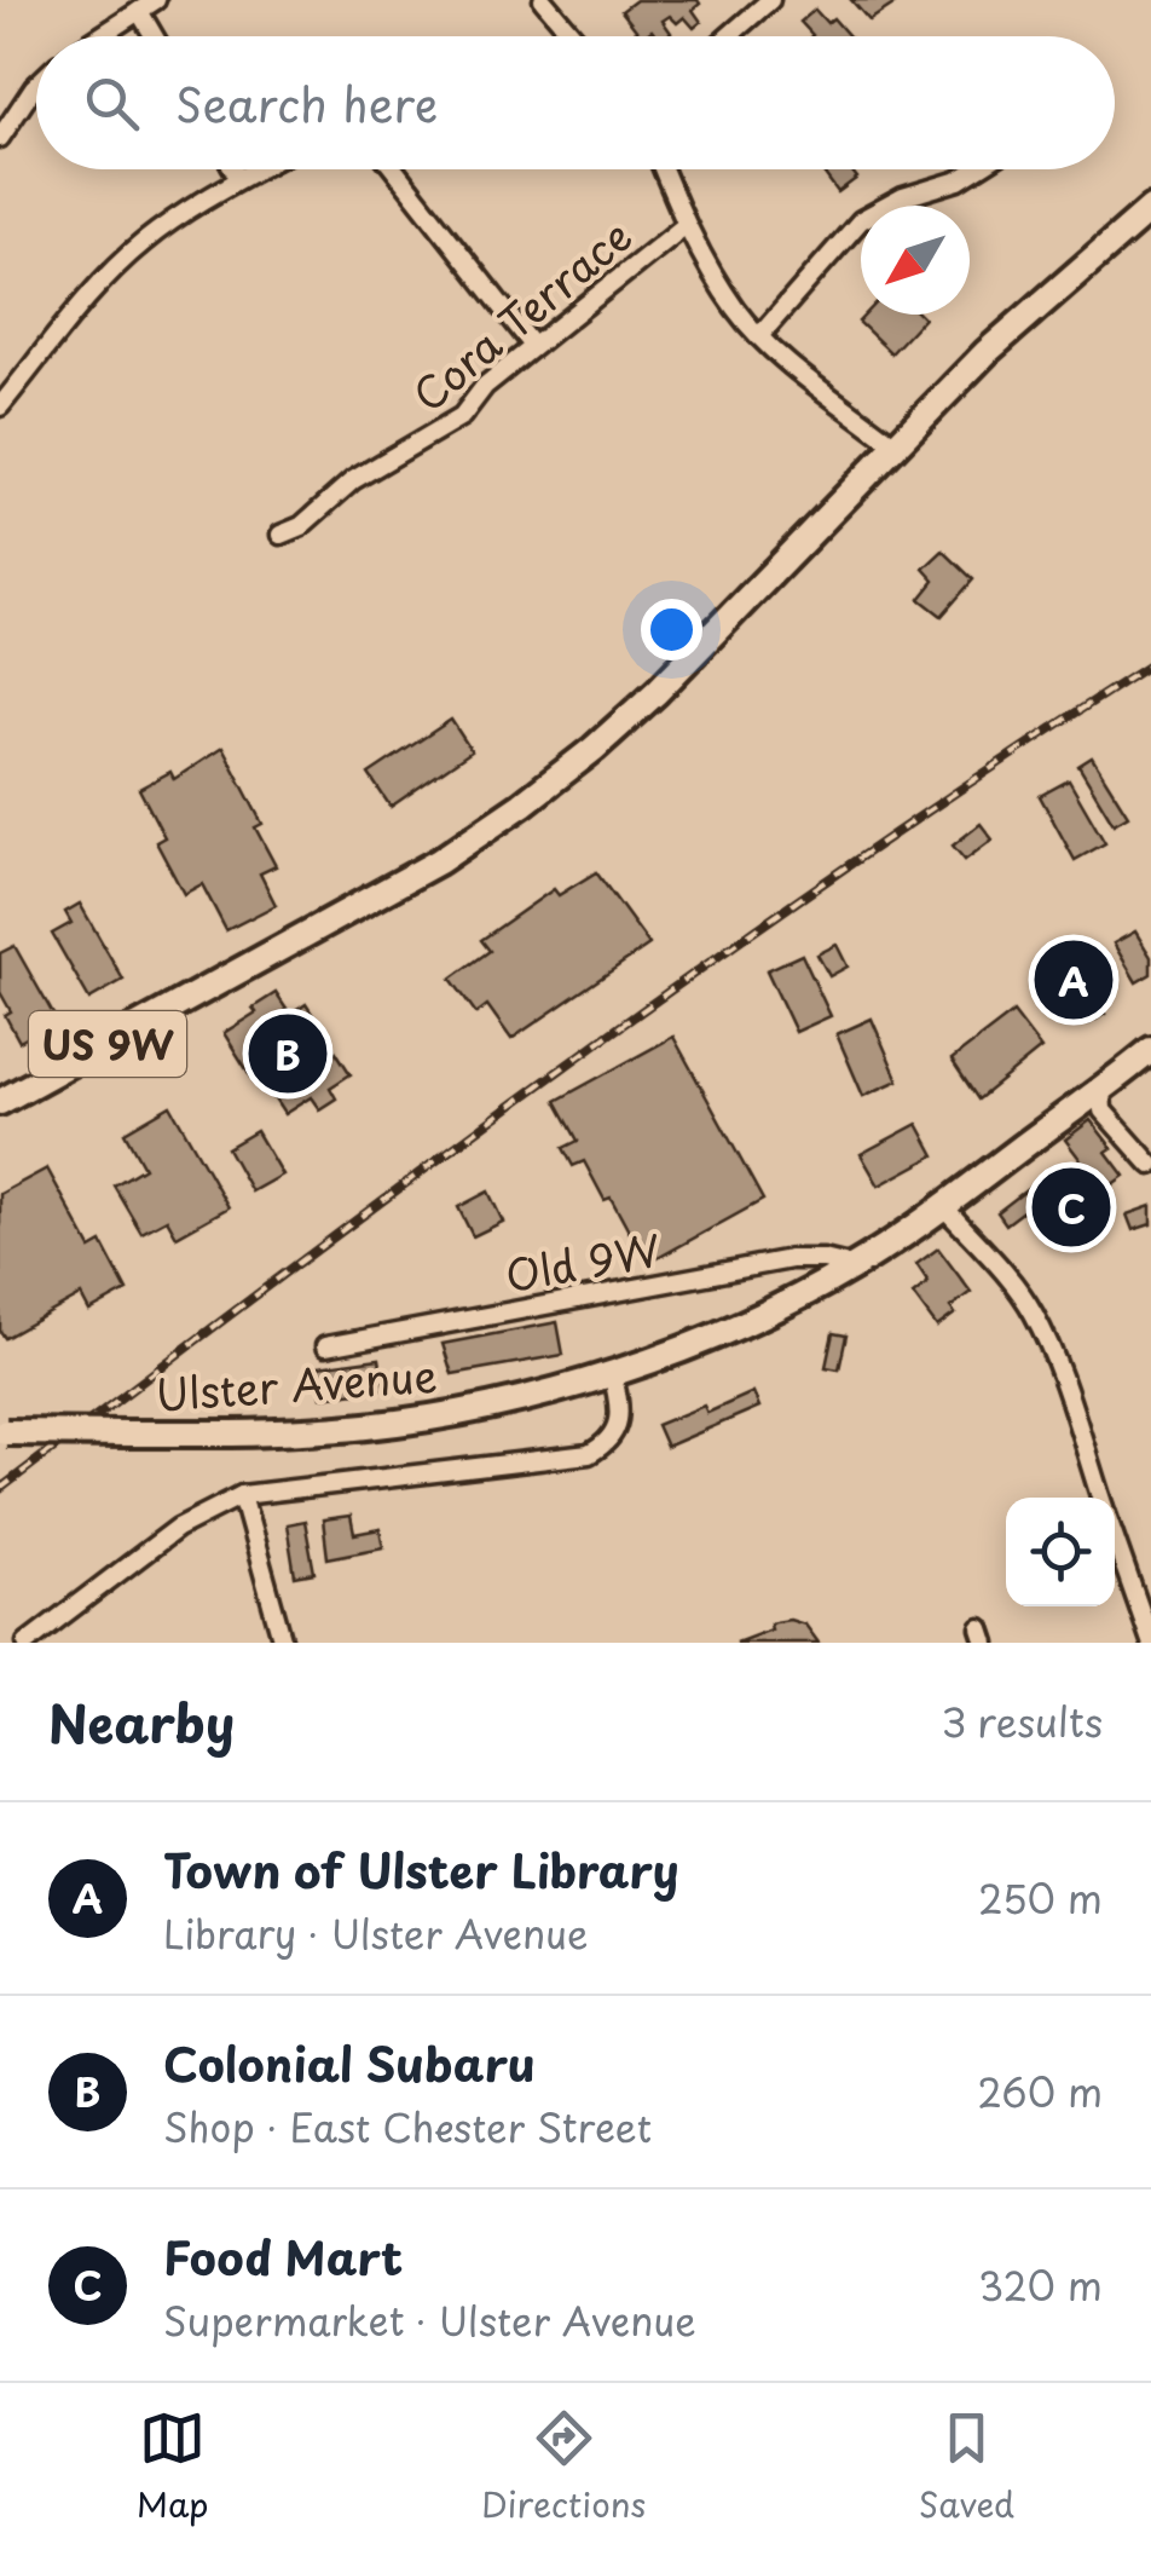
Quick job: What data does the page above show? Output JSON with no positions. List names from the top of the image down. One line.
{"streets":{"main road":["US 9W","Ulster Avenue"],"street":["Cora Terrace","Old 9W"]},"crossings":[["Old 9W","Ulster Avenue"]],"north":"bottom left","page":{"search":"Search here","pins":["A","B","C"],"heading":["Nearby","3 results"],"list":[{"mark":"A","name":"Town of Ulster Library","note":"Library · Ulster Avenue","value":"250 m"},{"mark":"B","name":"Colonial Subaru","note":"Shop · East Chester Street","value":"260 m"},{"mark":"C","name":"Food Mart","note":"Supermarket · Ulster Avenue","value":"320 m"}],"nav":["Map","Directions","Saved"]}}
